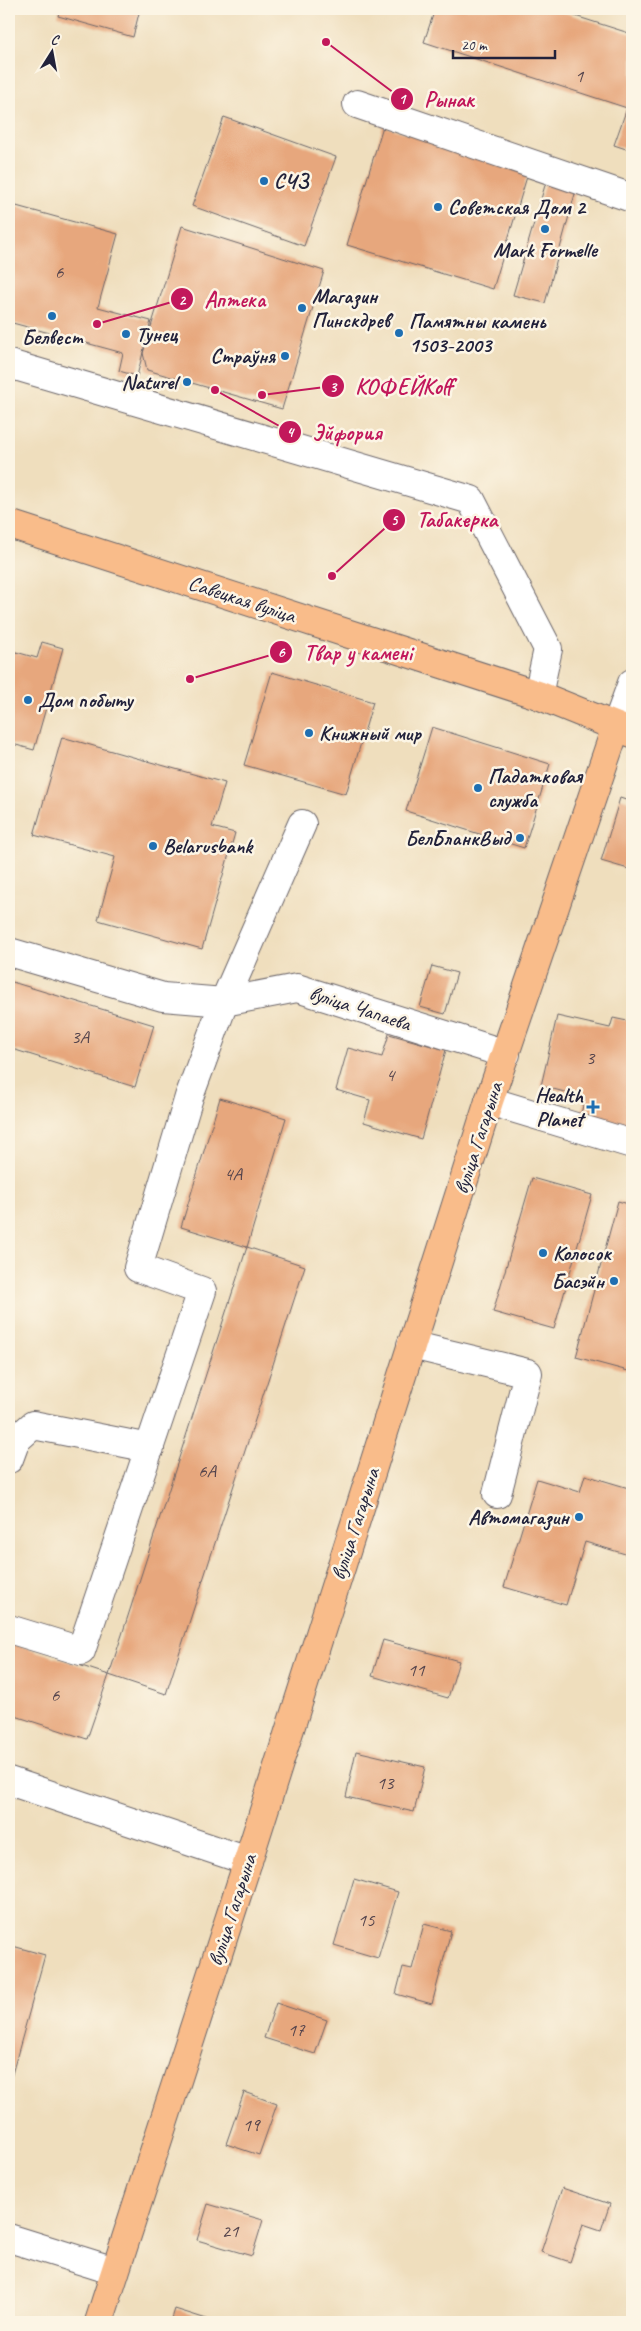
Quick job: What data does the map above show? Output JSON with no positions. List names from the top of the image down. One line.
{"streets":{"main road":["Савецкая вуліца","вуліца Гагарына"],"street":["вуліца Чапаева"]},"crossings":[["Савецкая вуліца","вуліца Гагарына"],["вуліца Чапаева","вуліца Гагарына"]],"places":{"other":["Рынак","СЧЗ","Советская Дом 2","Mark Formelle","Магазин Пинскдрев","Белвест","Аптека","Памятны камень 1503-2003","Тунец","Страўня","Naturel","Эйфория","КОФЕЙКoff","Табакерка","Твар у камені","Дом побыту","Книжный мир","Падатковая служба","БелБланкВыд","Belarusbank","Колосок","Басэйн","Автомагазин"],"health":["Health Planet"]},"house_numbers":["1","6","3А","3","4","4А","6А","11","6","13","15","17","19","21"],"scale_bar":"20 m","north":"top"}
